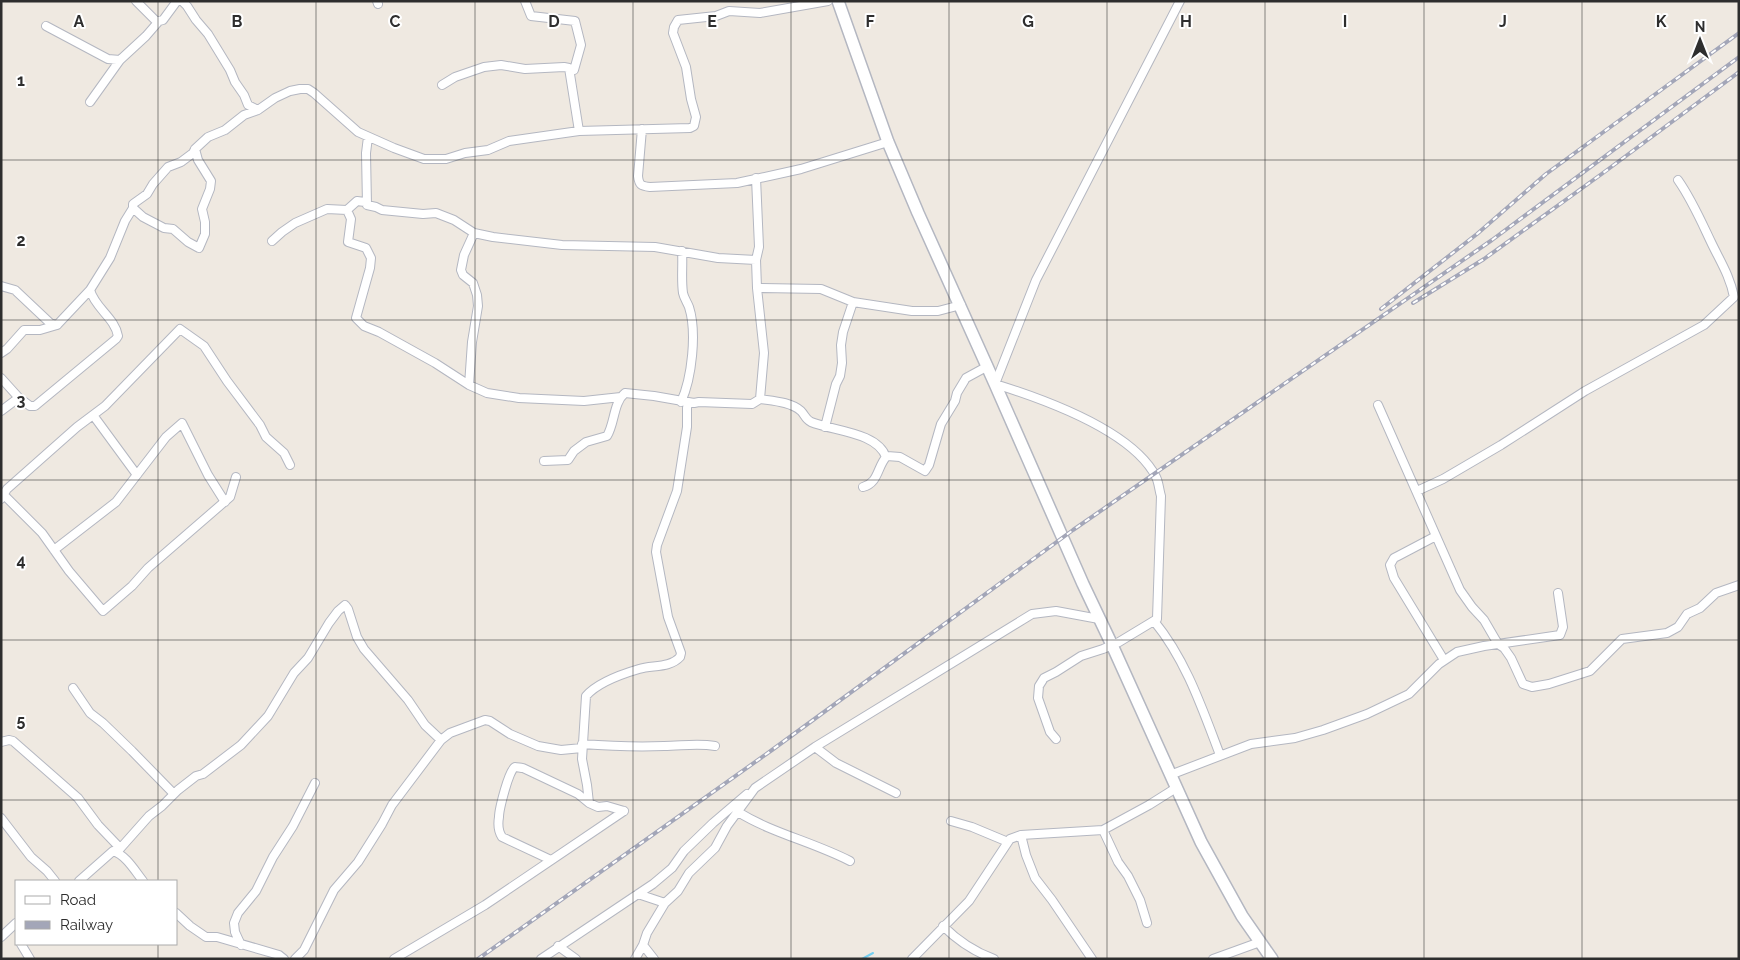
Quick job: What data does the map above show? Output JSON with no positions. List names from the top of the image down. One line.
{"legend":["Road","Railway"],"north":"top","grid":{"columns":["A","B","C","D","E","F","G","H","I","J","K"],"rows":["1","2","3","4","5"]}}
